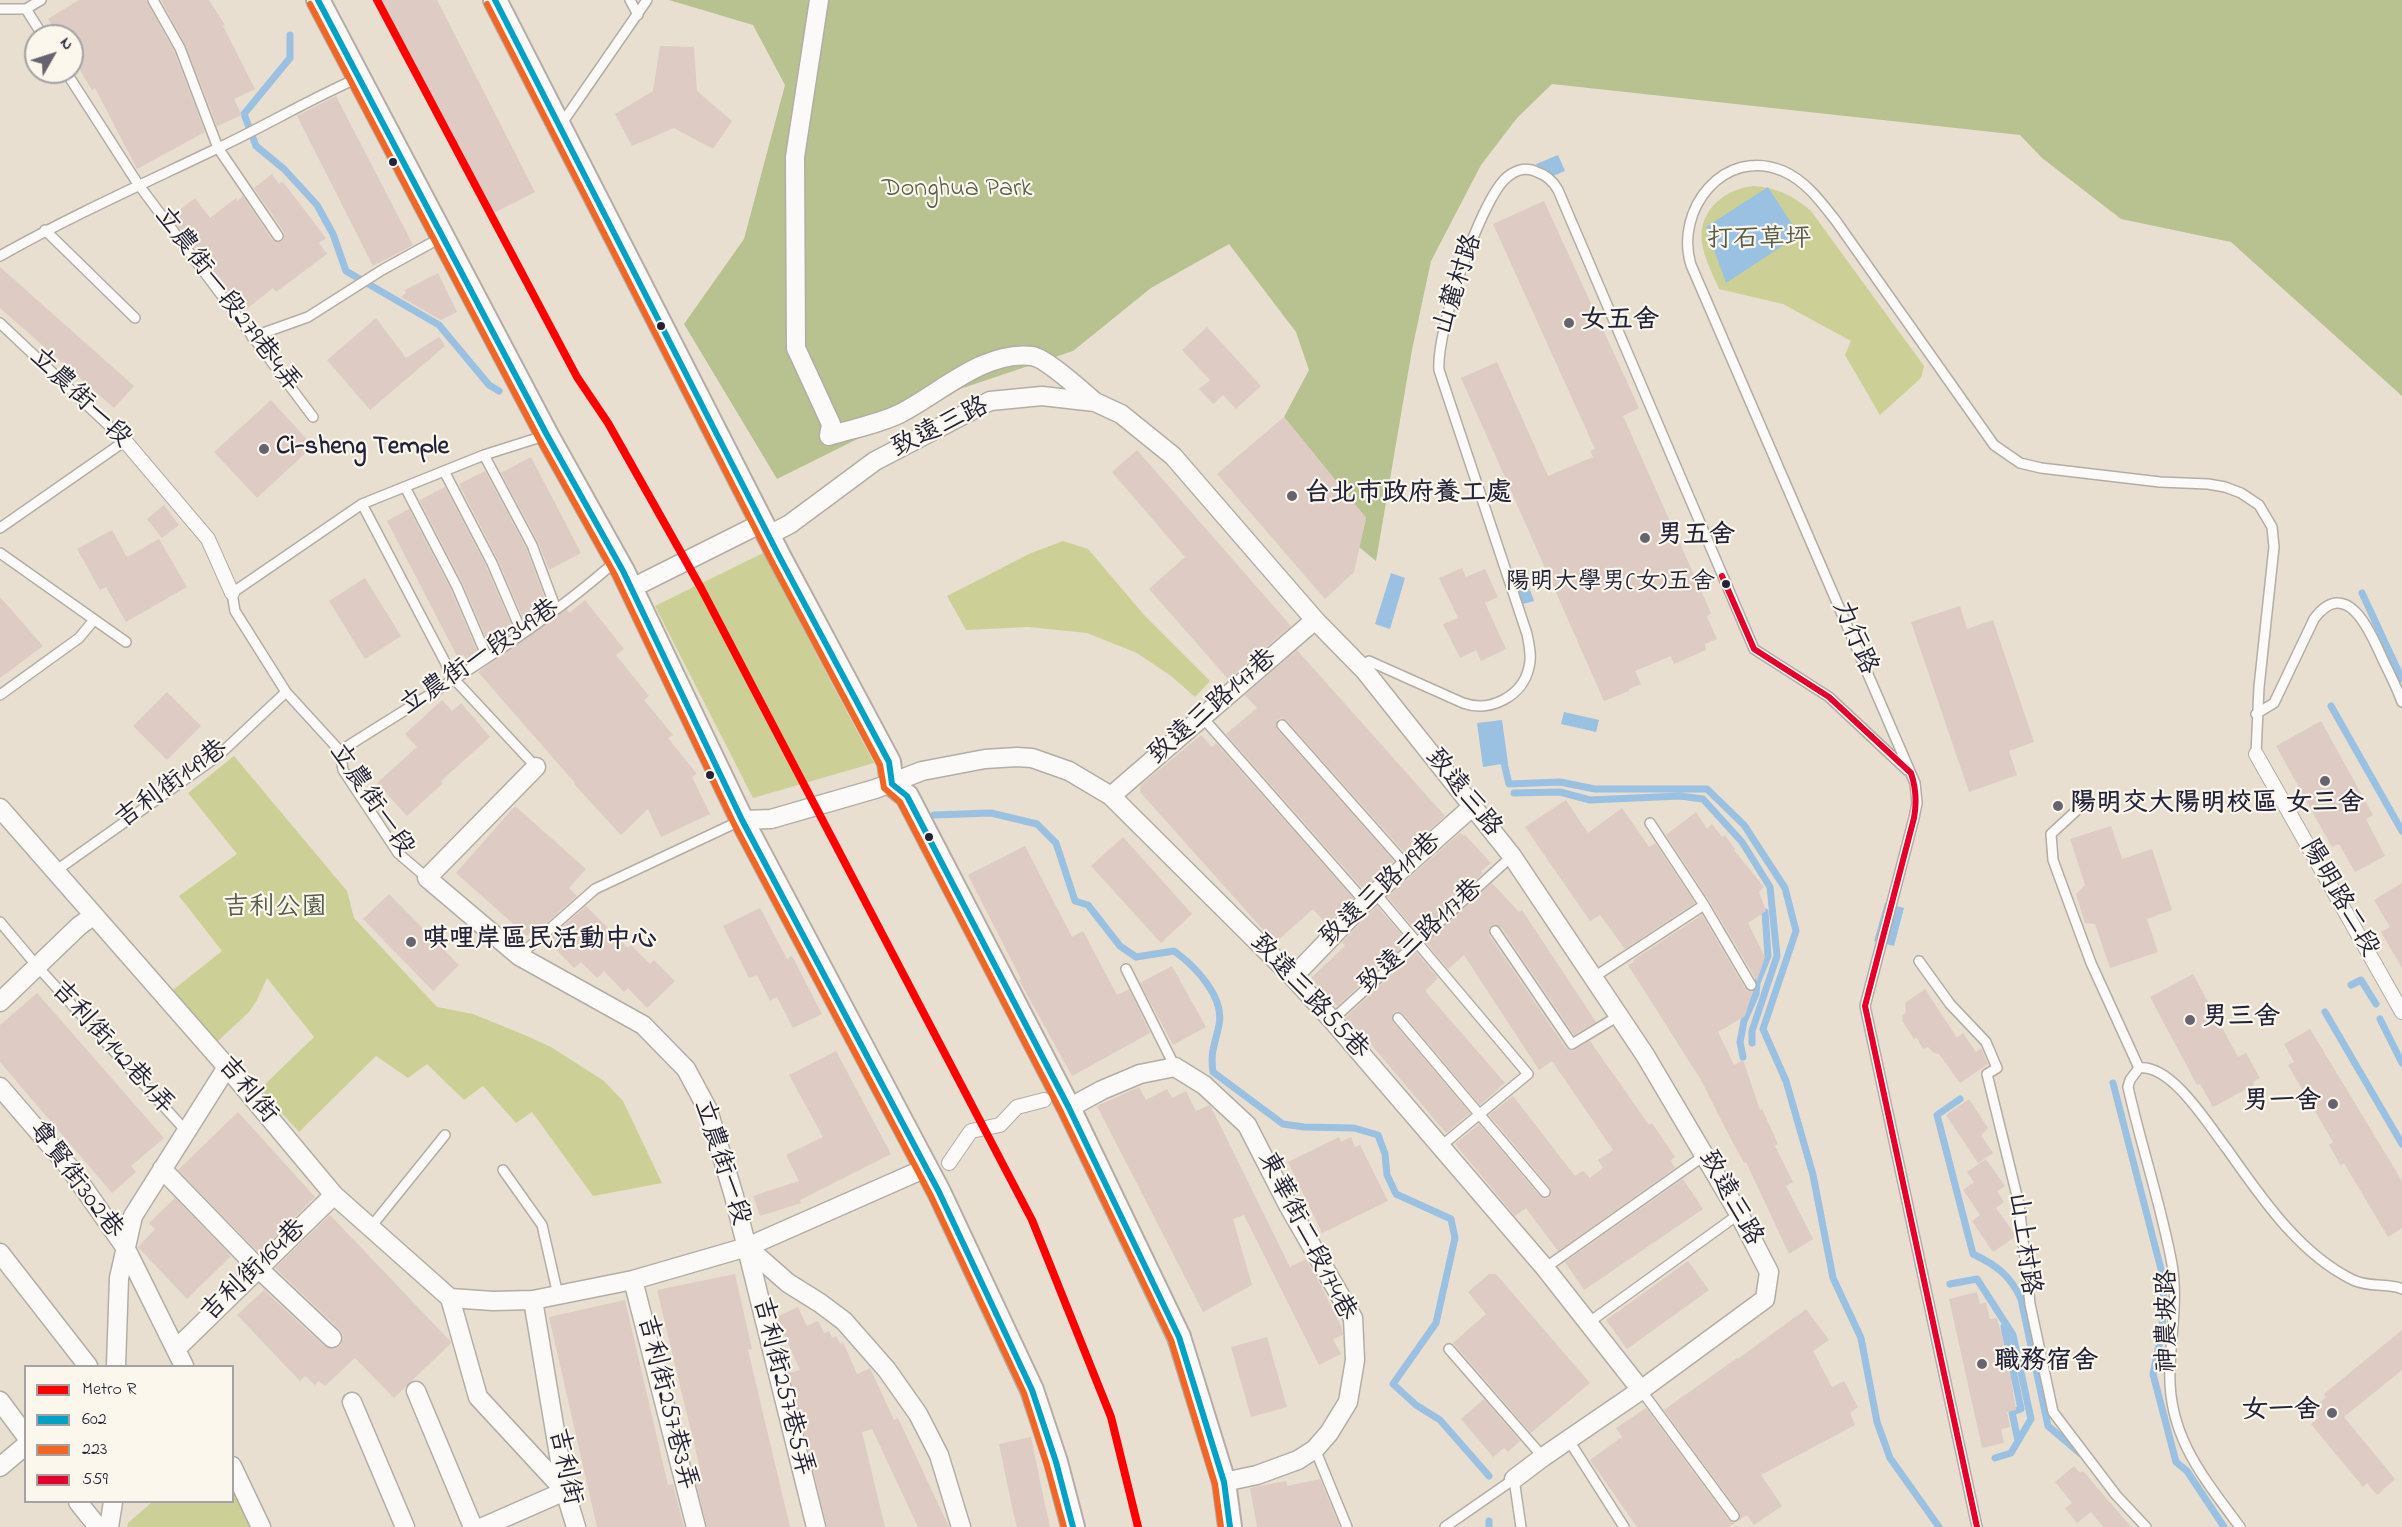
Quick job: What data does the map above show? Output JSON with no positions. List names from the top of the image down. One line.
{"streets":{"street":["立農街一段","致遠三路","致遠三路147巷","致遠三路119巷","陽明路二段","致遠三路55巷","吉利街","尊賢街302巷","東華街二段174巷","吉利街164巷","吉利街257巷5弄","吉利街257巷3弄"],"lane":["山麓村路","立農街一段279巷4弄","力行路","立農街一段349巷","吉利街149巷","致遠三路117巷","吉利街142巷1弄","山上村路","神農坡路"]},"crossings":[["山麓村路","致遠三路"],["山麓村路","力行路"],["立農街一段","立農街一段349巷"],["立農街一段","吉利街149巷"],["立農街一段","吉利街257巷5弄"],["致遠三路","致遠三路147巷"],["致遠三路","致遠三路119巷"],["致遠三路","致遠三路117巷"],["致遠三路","致遠三路55巷"],["致遠三路147巷","致遠三路55巷"],["吉利街149巷","吉利街"],["致遠三路119巷","致遠三路55巷"],["致遠三路117巷","致遠三路55巷"],["吉利街","吉利街164巷"],["尊賢街302巷","吉利街164巷"]],"parks":["Donghua Park","打石草坪","吉利公園"],"places":["女五舍","Ci-sheng Temple","台北市政府養工處","男五舍","陽明大學男(女)五舍","女三舍","陽明交大陽明校區","唭哩岸區民活動中心","男三舍","男一舍","職務宿舍","女一舍"],"lines":["metro line R","transit line 602","transit line 223","transit line 559"],"legend":["Metro R","602","223","559"],"north":"top right"}
